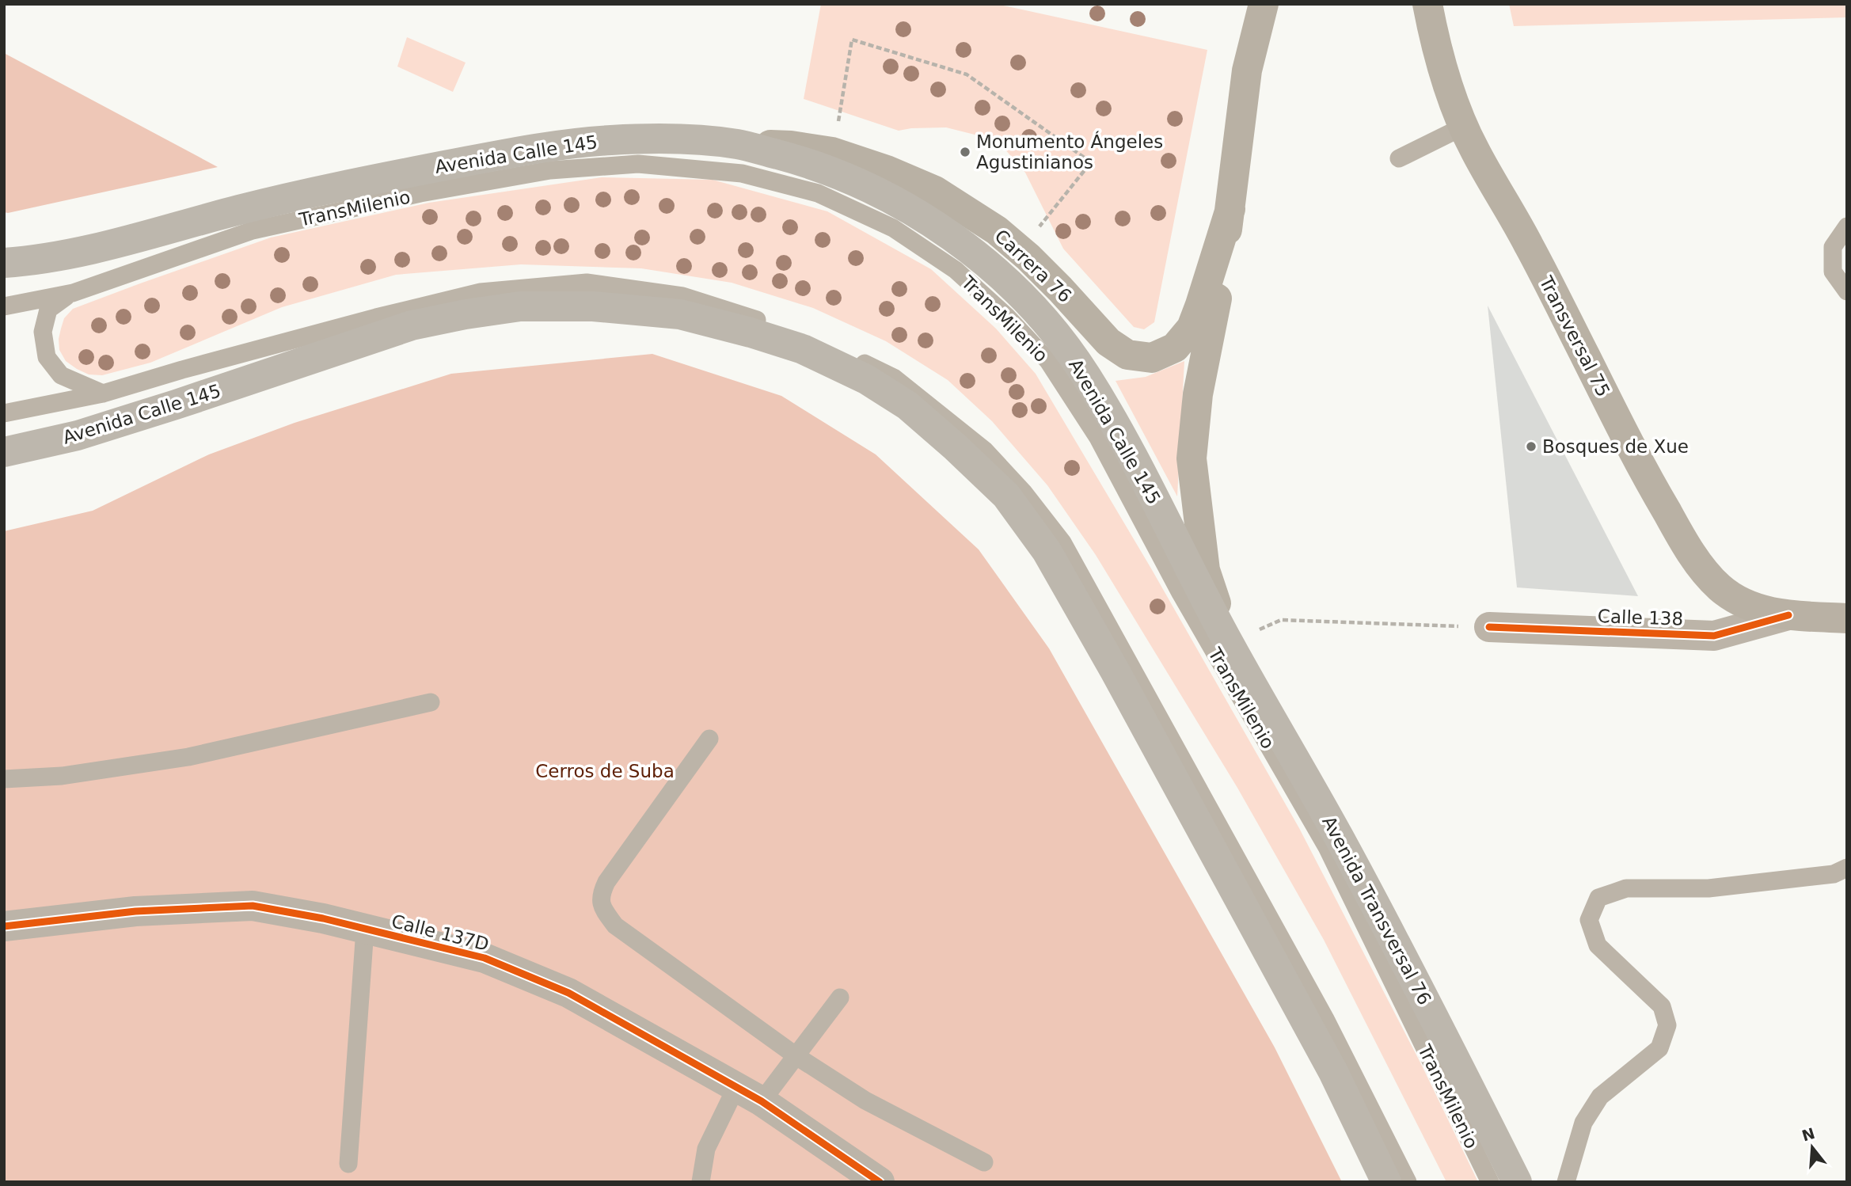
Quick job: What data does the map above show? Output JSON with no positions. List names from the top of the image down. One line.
{"streets":{"main road":["Avenida Calle 145","Carrera 76","Transversal 75","Calle 138","Avenida Transversal 76"],"street":["Calle 137D"],"lane":["TransMilenio"]},"crossings":[["Avenida Calle 145","Carrera 76"],["Avenida Calle 145","Avenida Transversal 76"],["Carrera 76","Avenida Transversal 76"],["Transversal 75","Calle 138"]],"parks":["Cerros de Suba"],"places":["Monumento Ángeles Agustinianos","Bosques de Xue"],"north":"top"}
